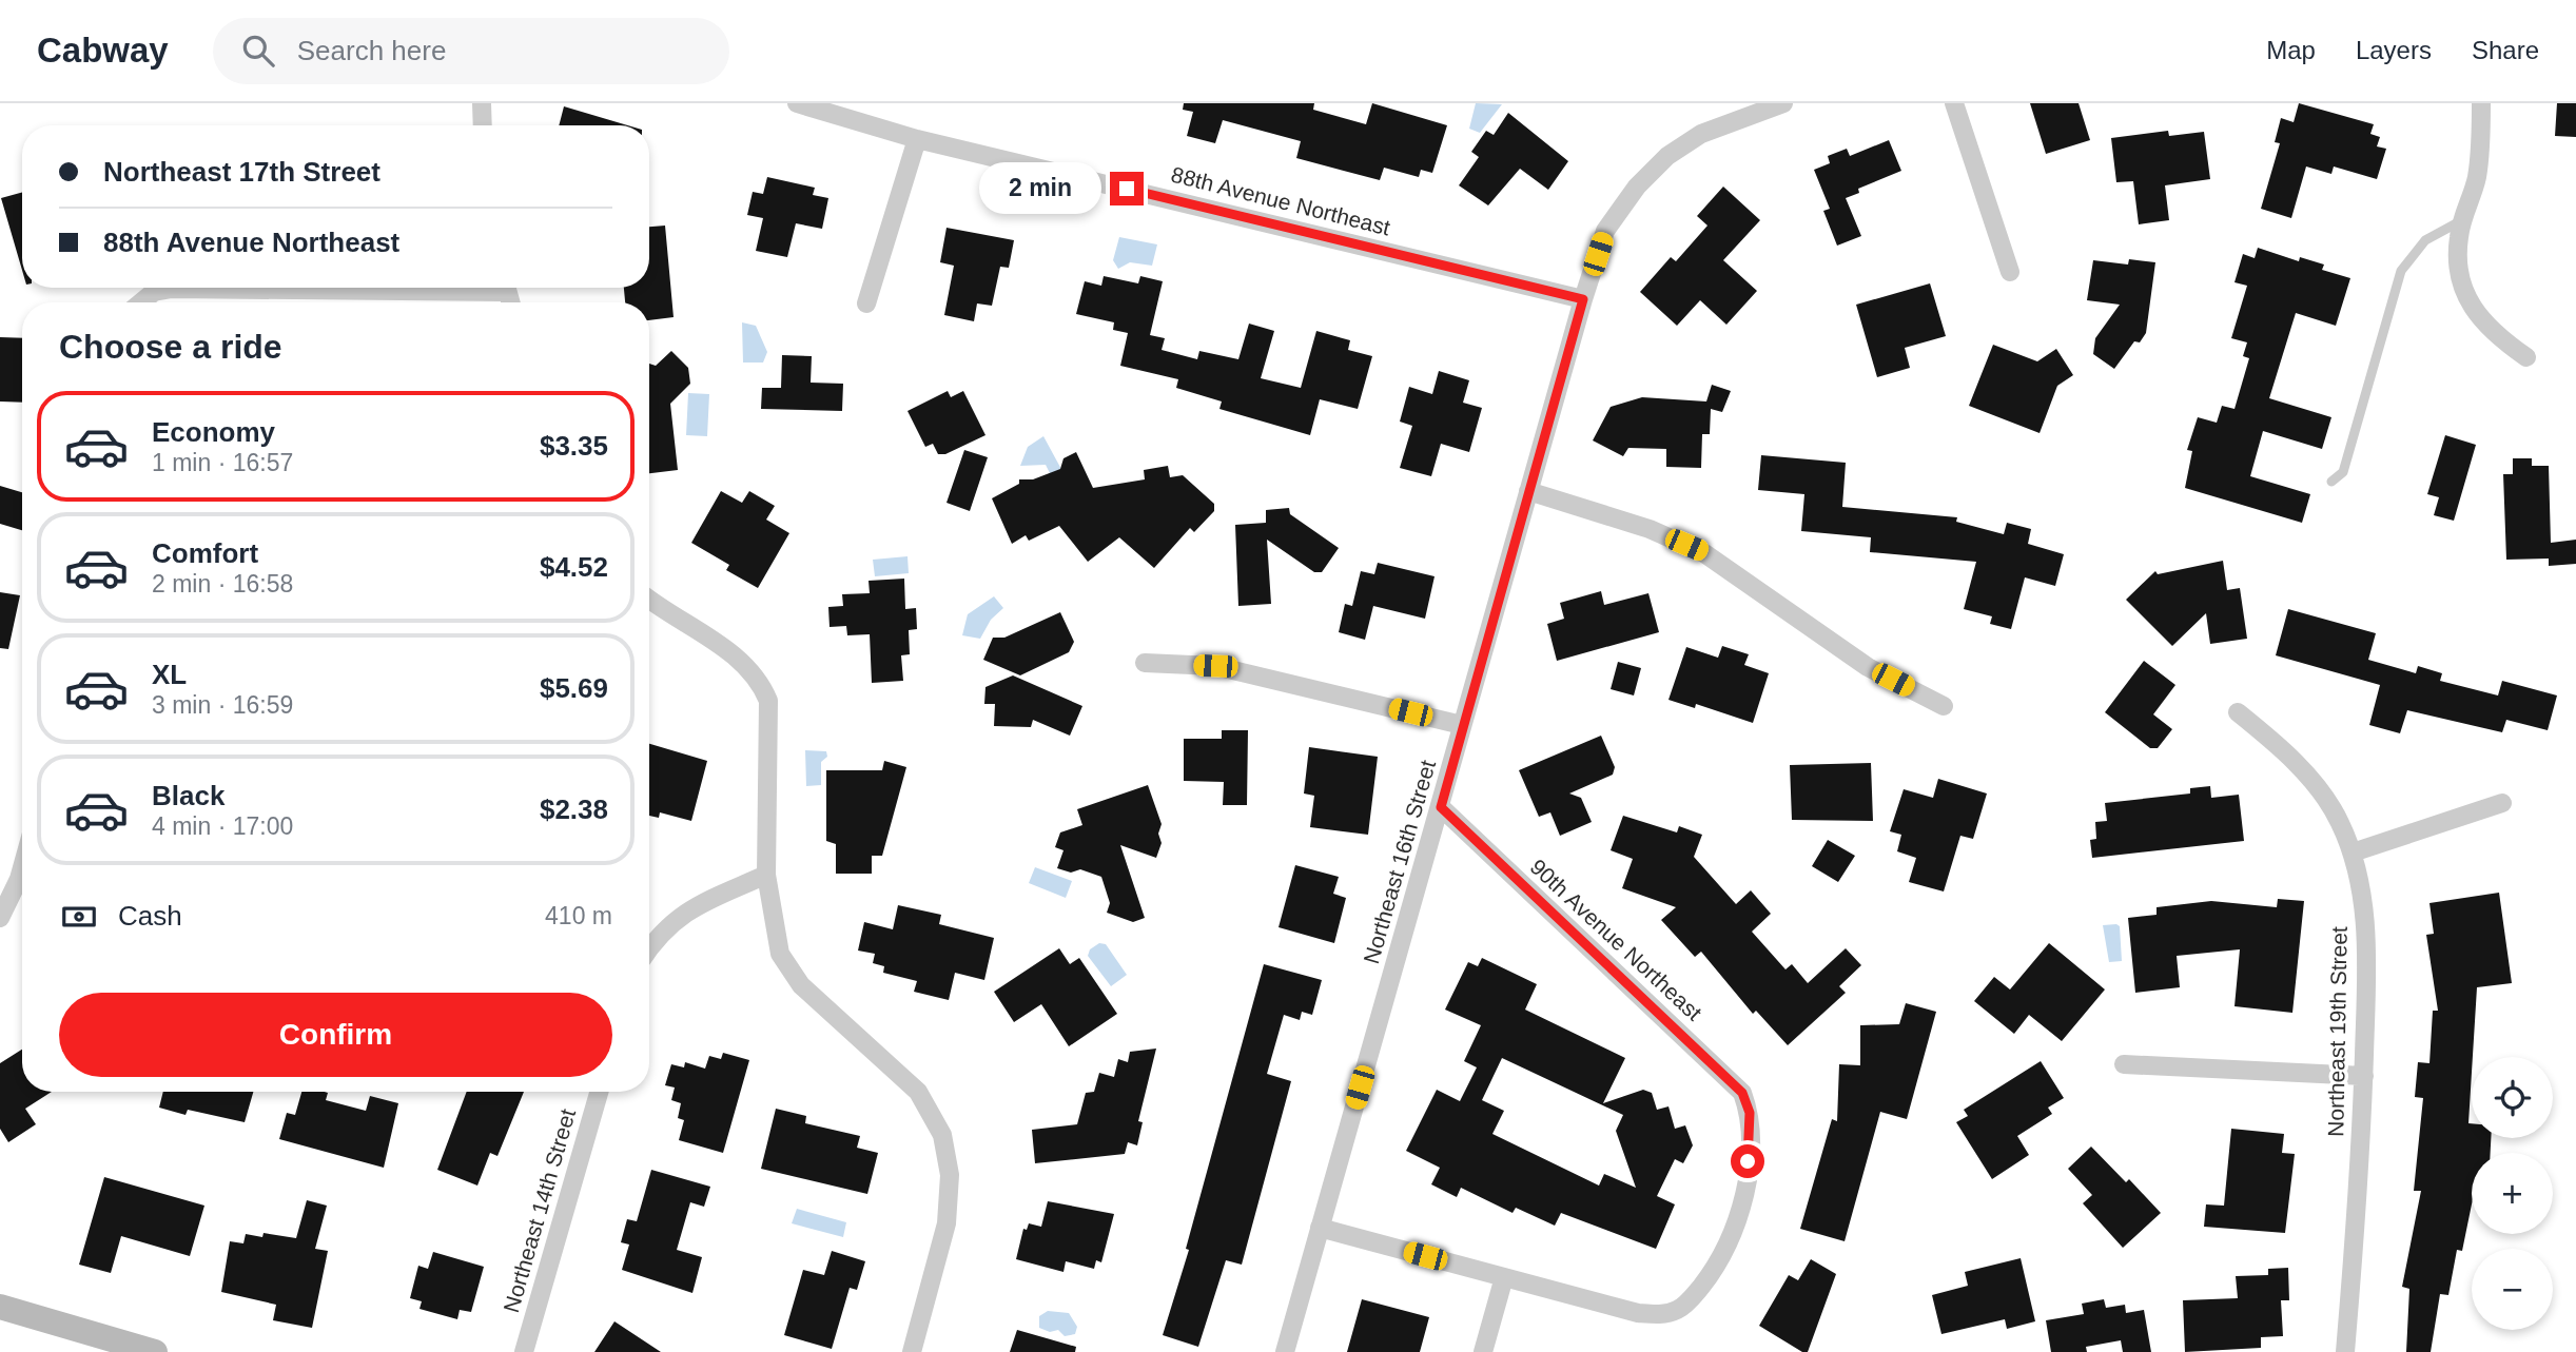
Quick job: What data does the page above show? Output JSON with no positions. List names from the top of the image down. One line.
{"streets":{"street":["88th Avenue Northeast","Northeast 16th Street","90th Avenue Northeast","Northeast 19th Street","Northeast 14th Street"]},"crossings":[["88th Avenue Northeast","Northeast 16th Street"],["Northeast 16th Street","90th Avenue Northeast"]],"page":{"header":"Cabway","search":"Search here","nav":["Map","Layers","Share"],"banner":["Northeast 17th Street","88th Avenue Northeast"],"bubble":"2 min","heading":"Choose a ride","list":[{"name":"Economy","note":"1 min · 16:57","value":"$3.35"},{"name":"Comfort","note":"2 min · 16:58","value":"$4.52"},{"name":"XL","note":"3 min · 16:59","value":"$5.69"},{"name":"Black","note":"4 min · 17:00","value":"$2.38"}],"pay":["Cash","410 m"],"buttons":"Confirm","map_buttons":["+","−"]}}
